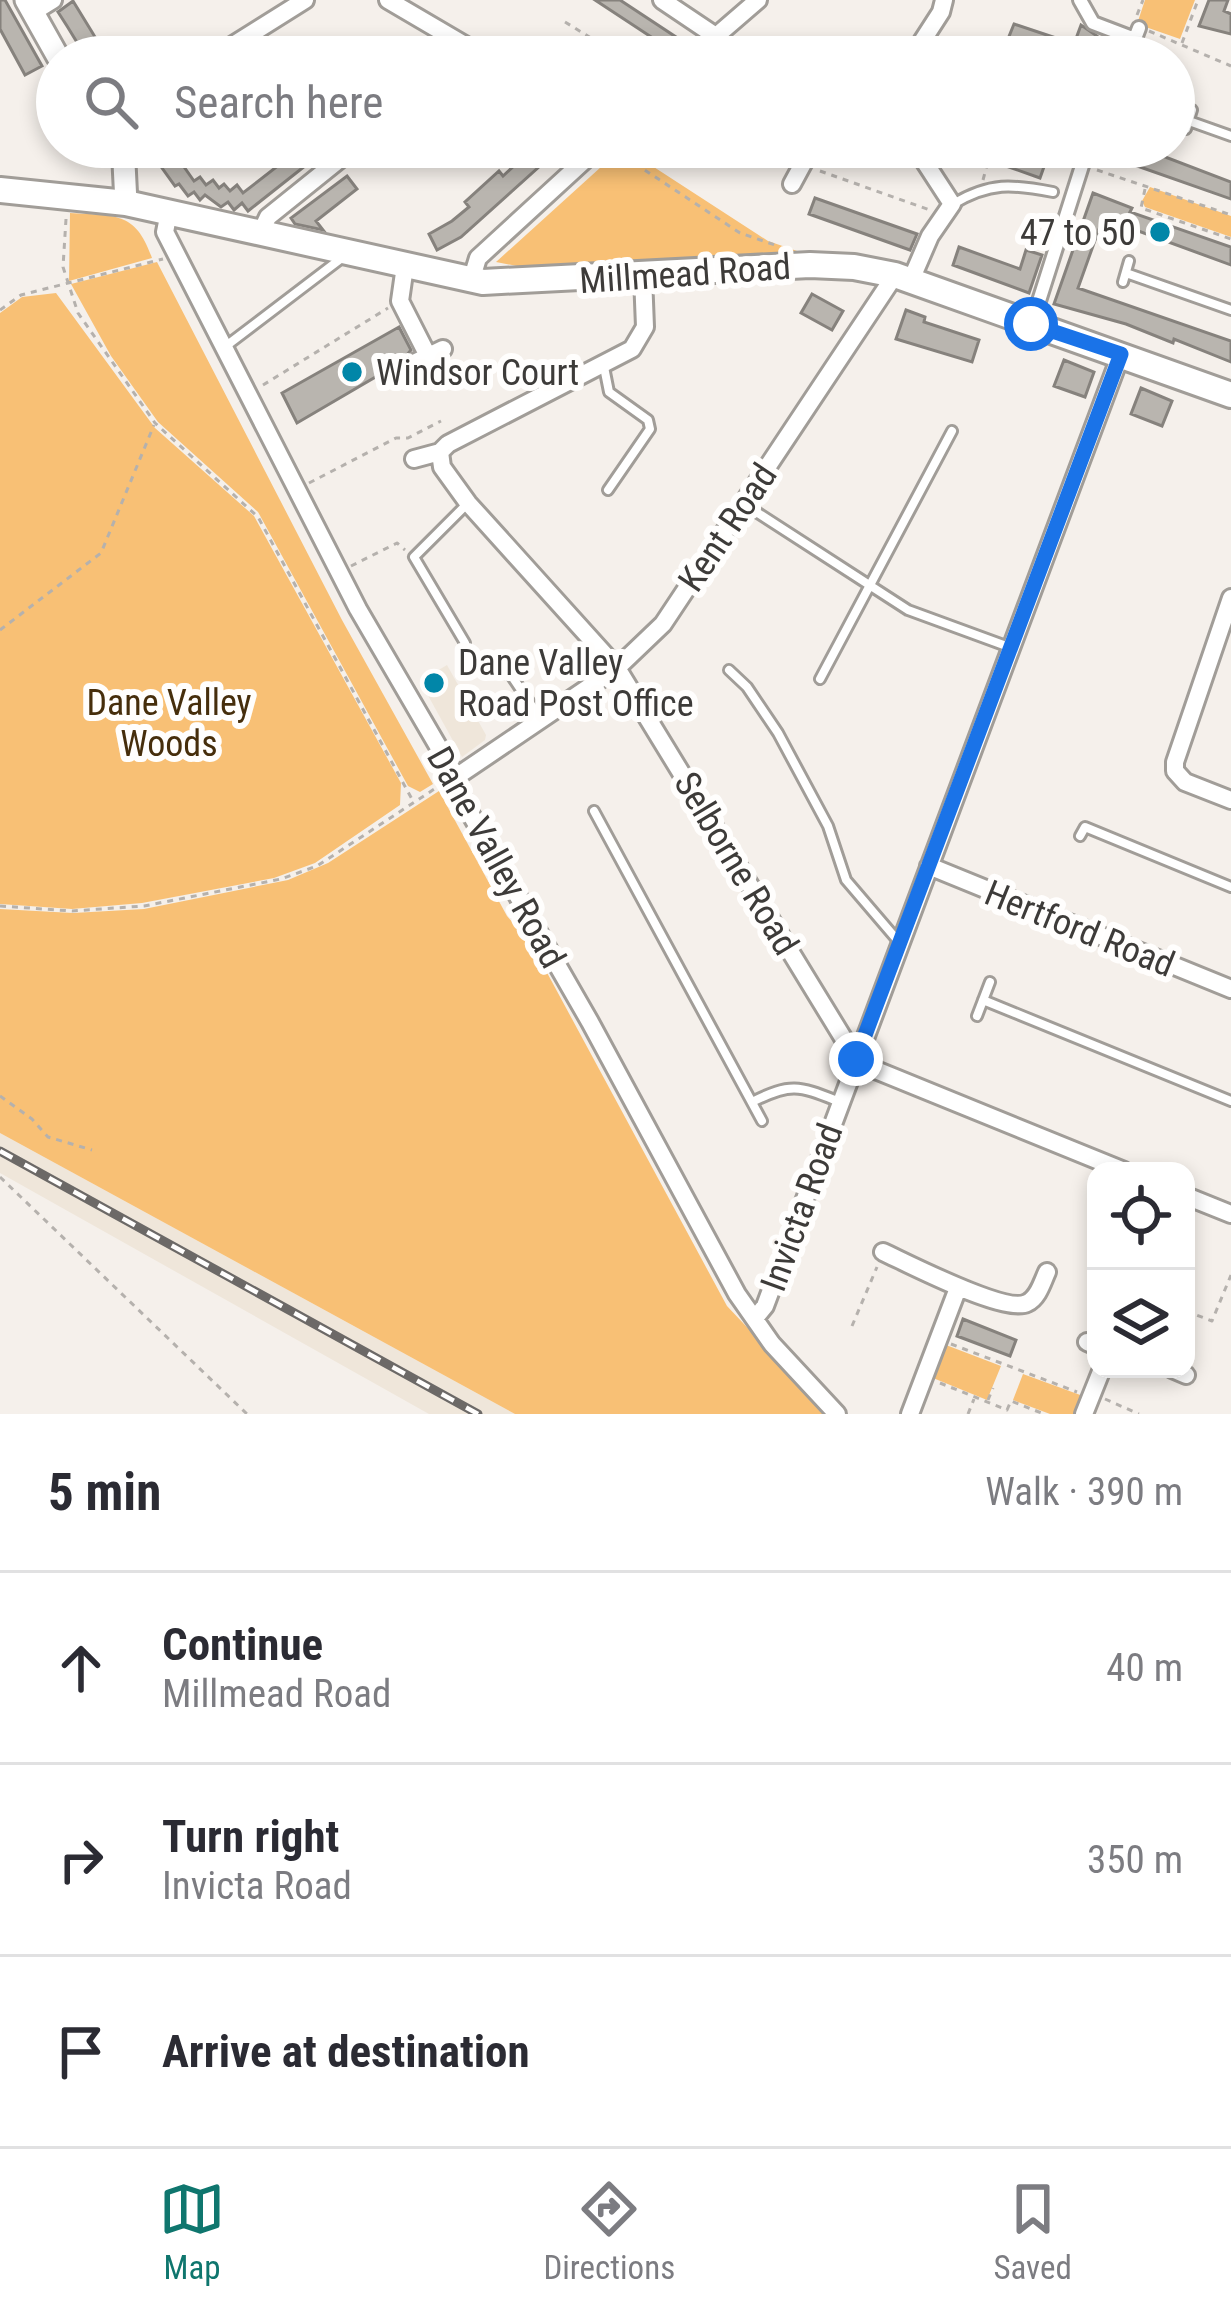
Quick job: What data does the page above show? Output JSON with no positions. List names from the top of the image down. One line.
{"streets":{"main road":["Millmead Road"],"street":["Kent Road","Dane Valley Road","Selborne Road","Hertford Road","Invicta Road"]},"crossings":[["Millmead Road","Kent Road"],["Millmead Road","Dane Valley Road"],["Millmead Road","Invicta Road"],["Kent Road","Dane Valley Road"],["Kent Road","Selborne Road"],["Dane Valley Road","Invicta Road"],["Selborne Road","Invicta Road"],["Hertford Road","Invicta Road"]],"parks":["Dane Valley Woods"],"places":["47 to 50","Windsor Court","Dane Valley Road Post Office"],"page":{"search":"Search here","heading":["5 min","Walk · 390 m"],"list":[["Continue","Millmead Road","40 m"],["Turn right","Invicta Road","350 m"],"Arrive at destination"],"nav":["Map","Directions","Saved"]}}
